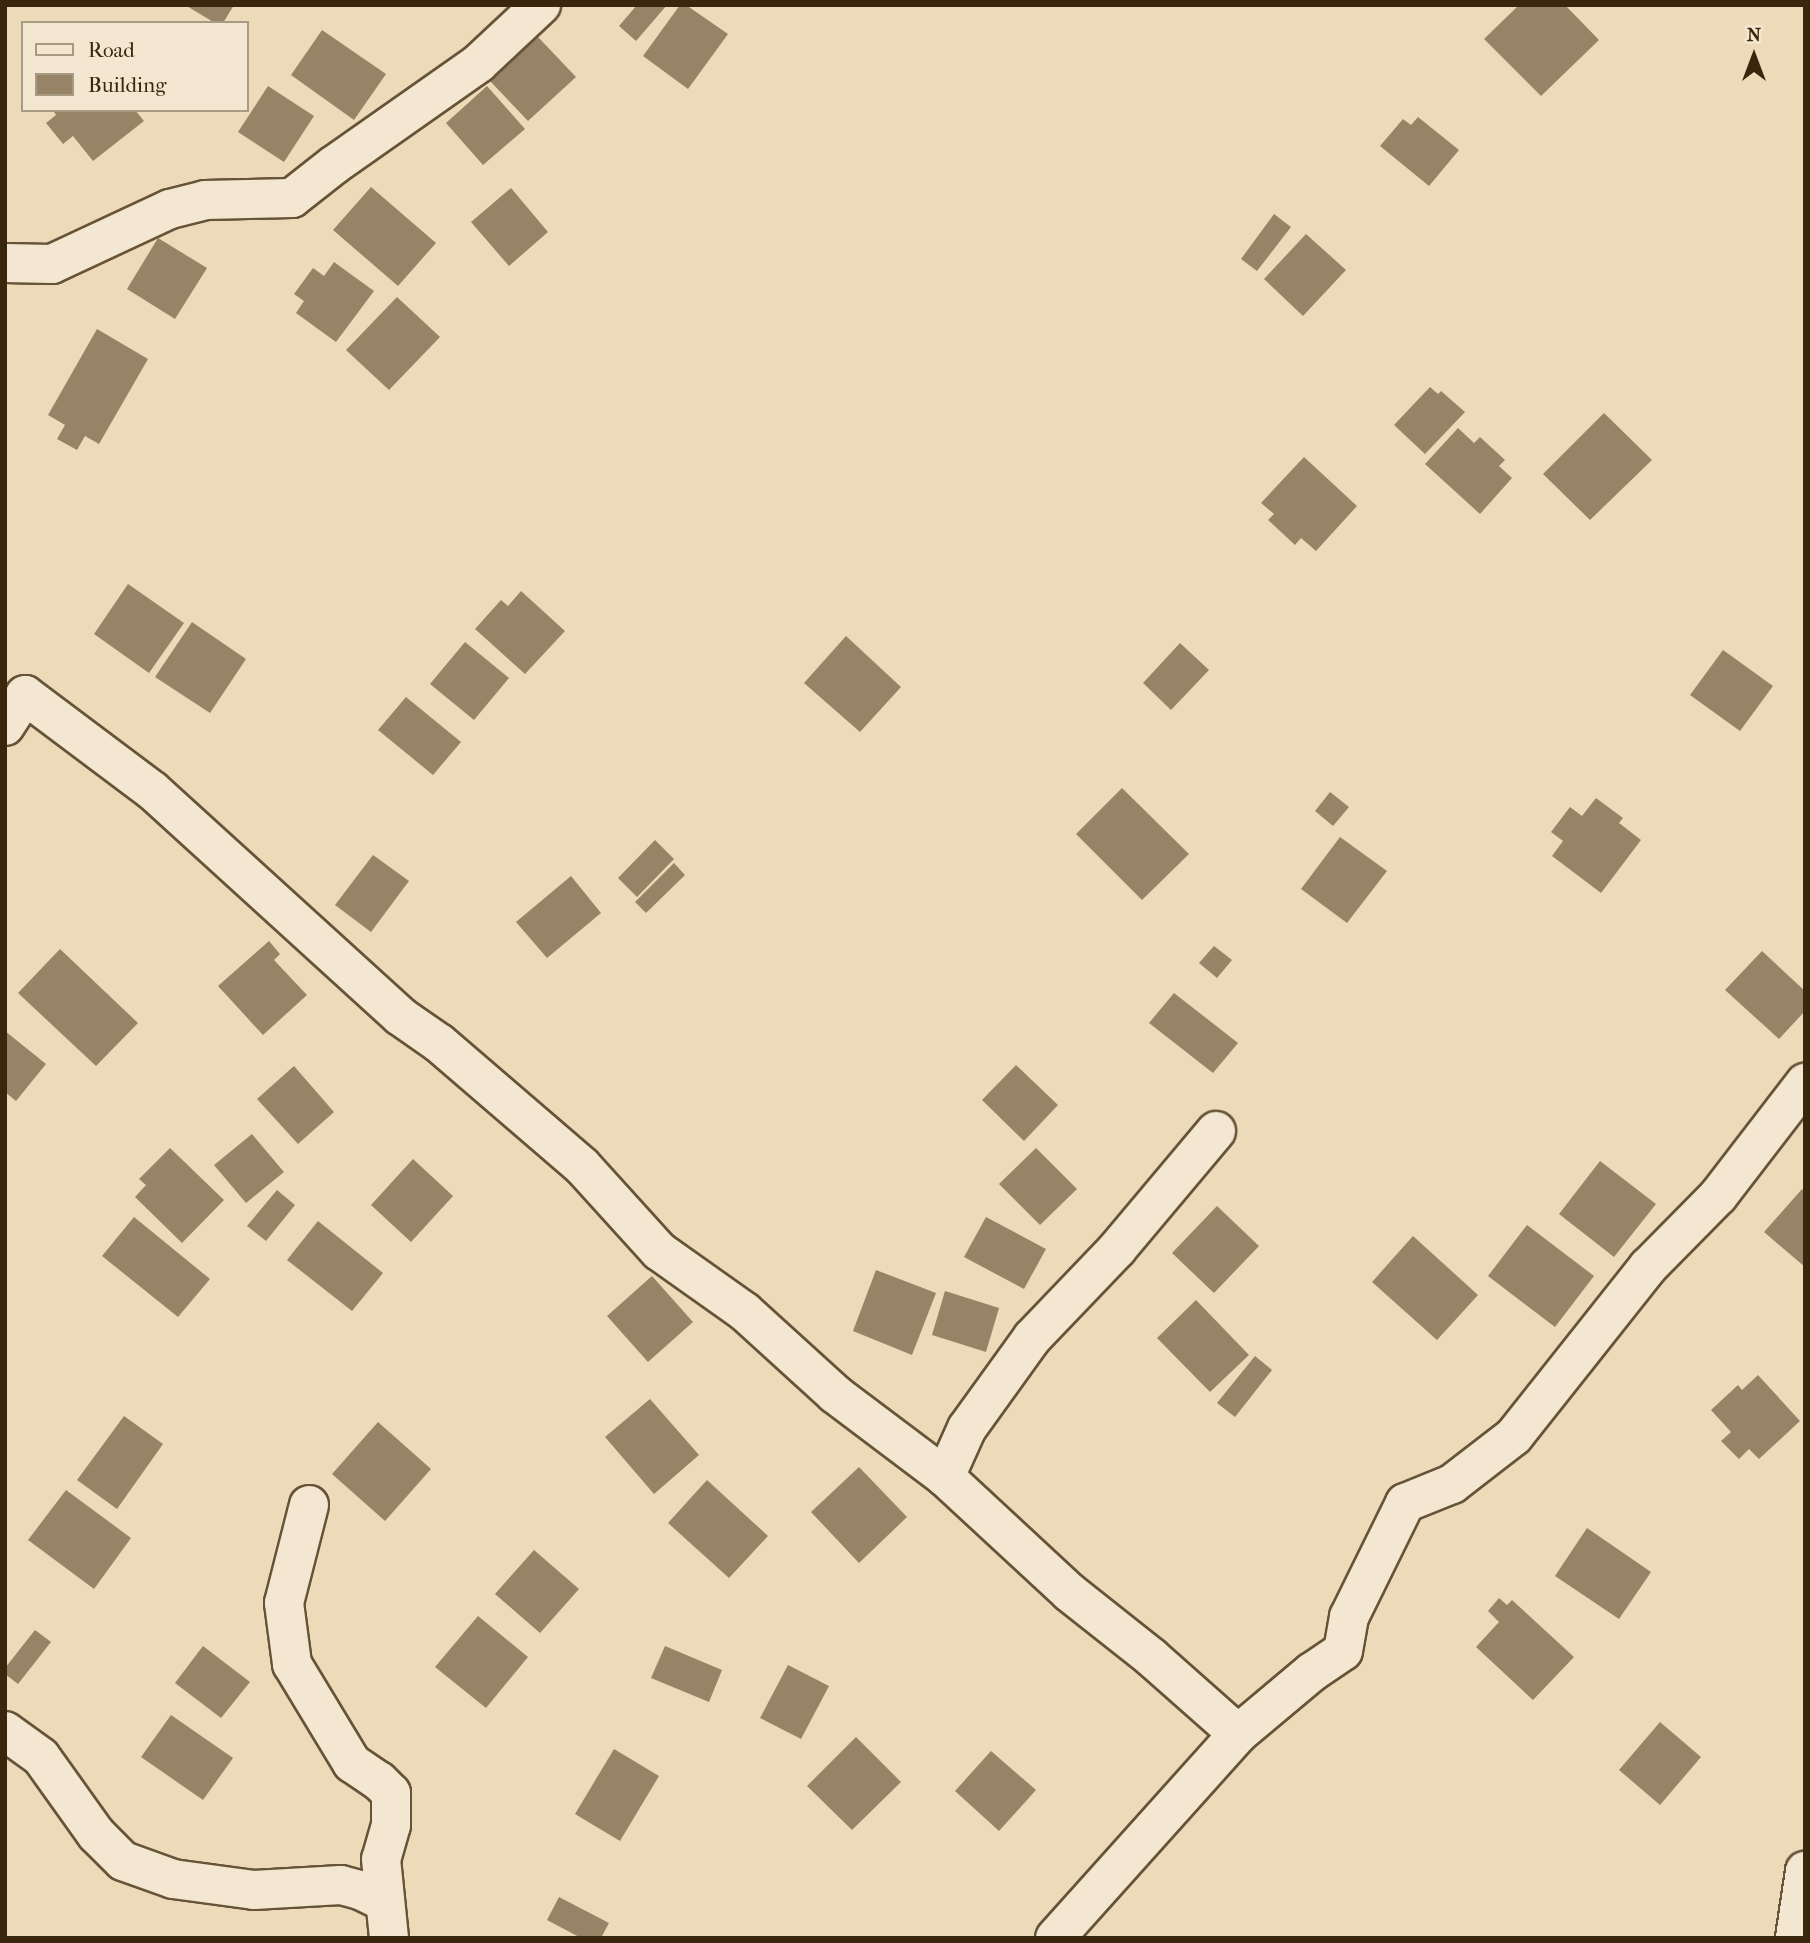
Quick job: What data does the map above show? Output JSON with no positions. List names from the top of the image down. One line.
{"legend":["Road","Building"],"north":"top"}
